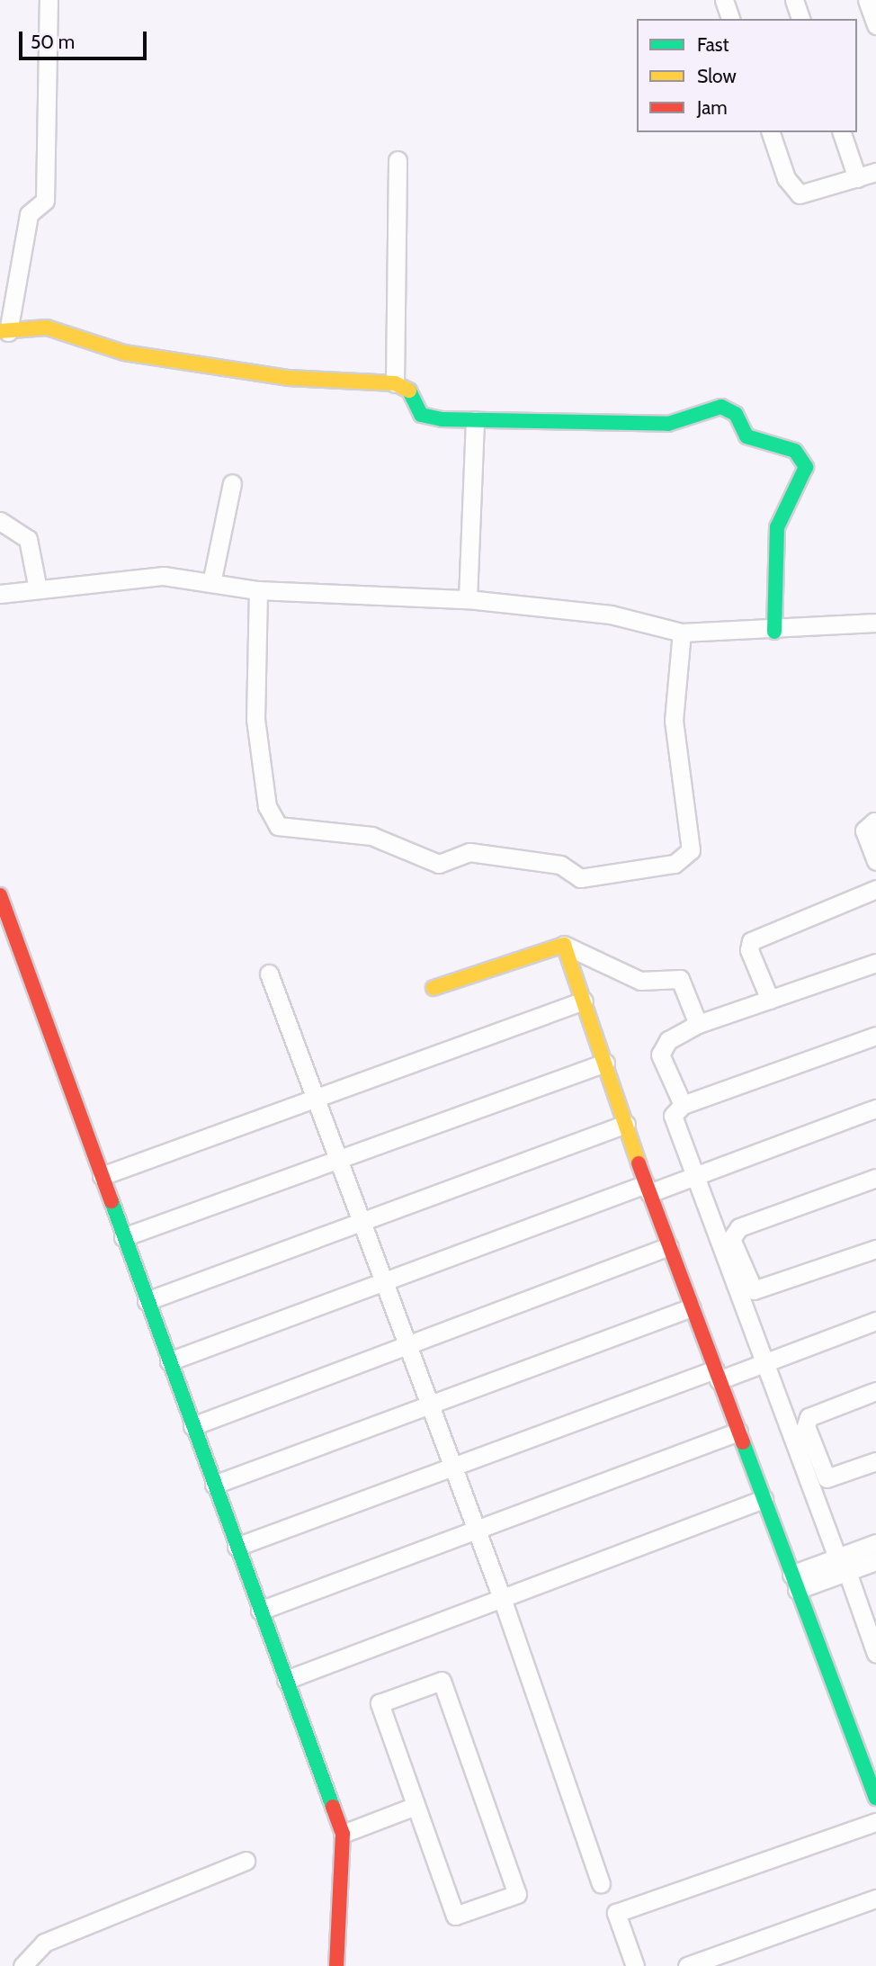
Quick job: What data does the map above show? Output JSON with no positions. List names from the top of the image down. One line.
{"legend":["Fast","Slow","Jam"],"scale_bar":"50 m"}
